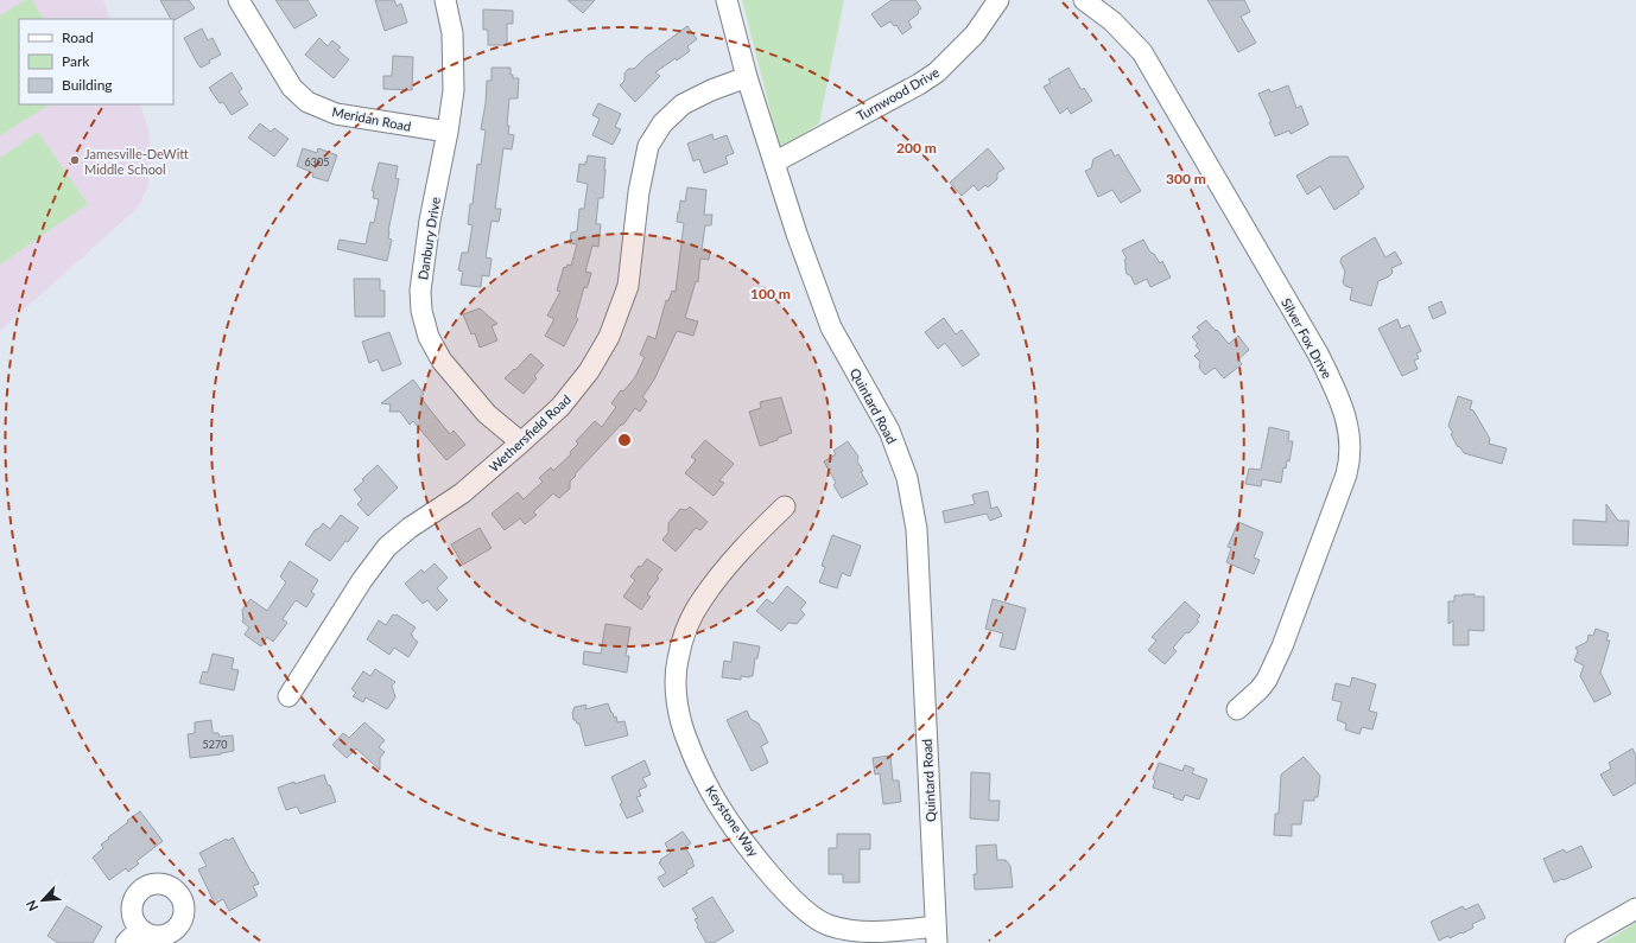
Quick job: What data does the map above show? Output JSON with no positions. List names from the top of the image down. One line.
{"streets":{"street":["Turnwood Drive","Meridan Road","Danbury Drive","Silver Fox Drive","Quintard Road","Wethersfield Road","Keystone Way"]},"crossings":[["Turnwood Drive","Quintard Road"],["Meridan Road","Danbury Drive"],["Danbury Drive","Wethersfield Road"],["Quintard Road","Wethersfield Road"],["Quintard Road","Keystone Way"]],"places":["Jamesville-DeWitt Middle School"],"house_numbers":["6305","5270"],"legend":["Road","Park","Building"],"north":"bottom left","rings":["200 m","300 m","100 m"]}
